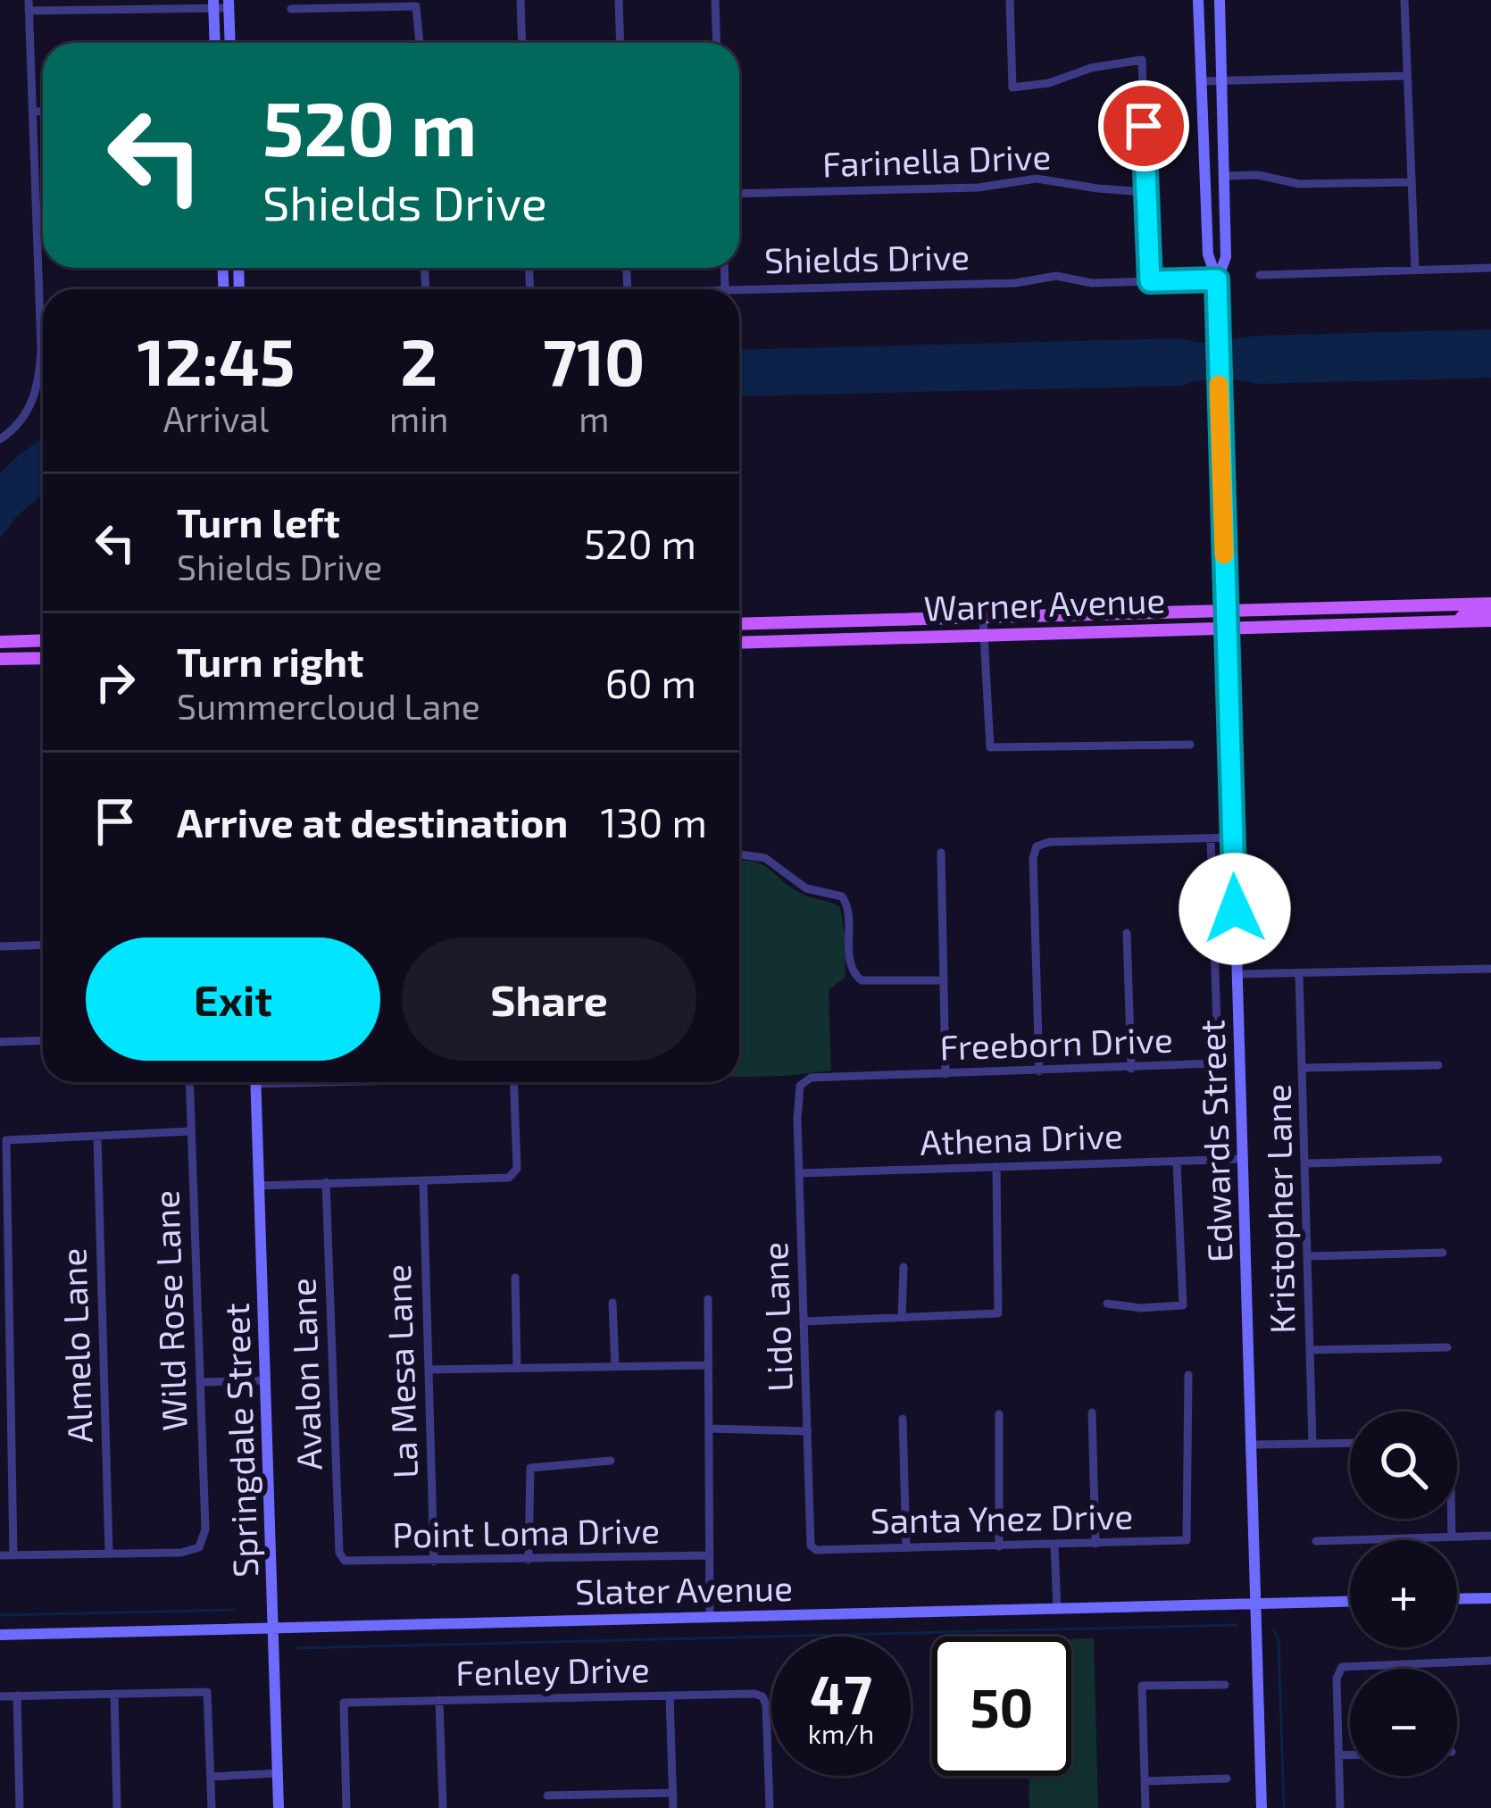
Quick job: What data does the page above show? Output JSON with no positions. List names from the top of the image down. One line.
{"streets":{"main road":["Warner Avenue","Edwards Street","Springdale Street","Slater Avenue"],"street":["Farinella Drive","Shields Drive","Freeborn Drive","Athena Drive","Kristopher Lane","Wild Rose Lane","Lido Lane","Almelo Lane","La Mesa Lane","Avalon Lane","Santa Ynez Drive","Point Loma Drive","Fenley Drive"]},"crossings":[["Shields Drive","Edwards Street"],["Warner Avenue","Edwards Street"],["Freeborn Drive","Lido Lane"],["Athena Drive","Edwards Street"],["Athena Drive","Lido Lane"],["Edwards Street","Slater Avenue"],["Wild Rose Lane","Almelo Lane"],["Lido Lane","Santa Ynez Drive"],["La Mesa Lane","Point Loma Drive"],["Avalon Lane","Point Loma Drive"],["Springdale Street","Slater Avenue"]],"page":{"turn":["520 m","Shields Drive"],"eta":["12:45","Arrival","2","min","710","m"],"list":[{"name":"Turn left","note":"Shields Drive","value":"520 m"},{"name":"Turn right","note":"Summercloud Lane","value":"60 m"},{"name":"Arrive at destination","value":"130 m"}],"buttons":["Exit","Share"],"map_buttons":["+","−"],"speed":"47 km/h","limit":"50"}}
